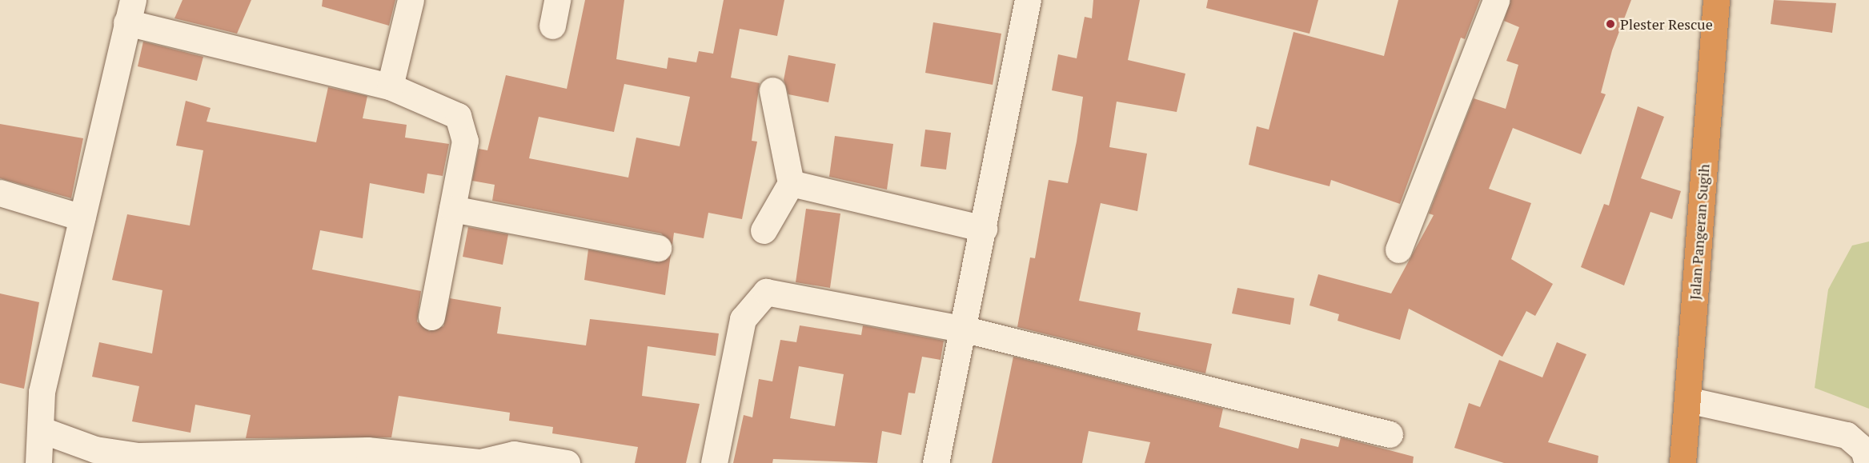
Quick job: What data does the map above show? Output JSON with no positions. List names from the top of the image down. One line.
{"streets":{"highway":["Jalan Pangeran Sugih"]},"places":["Plester Rescue"]}
